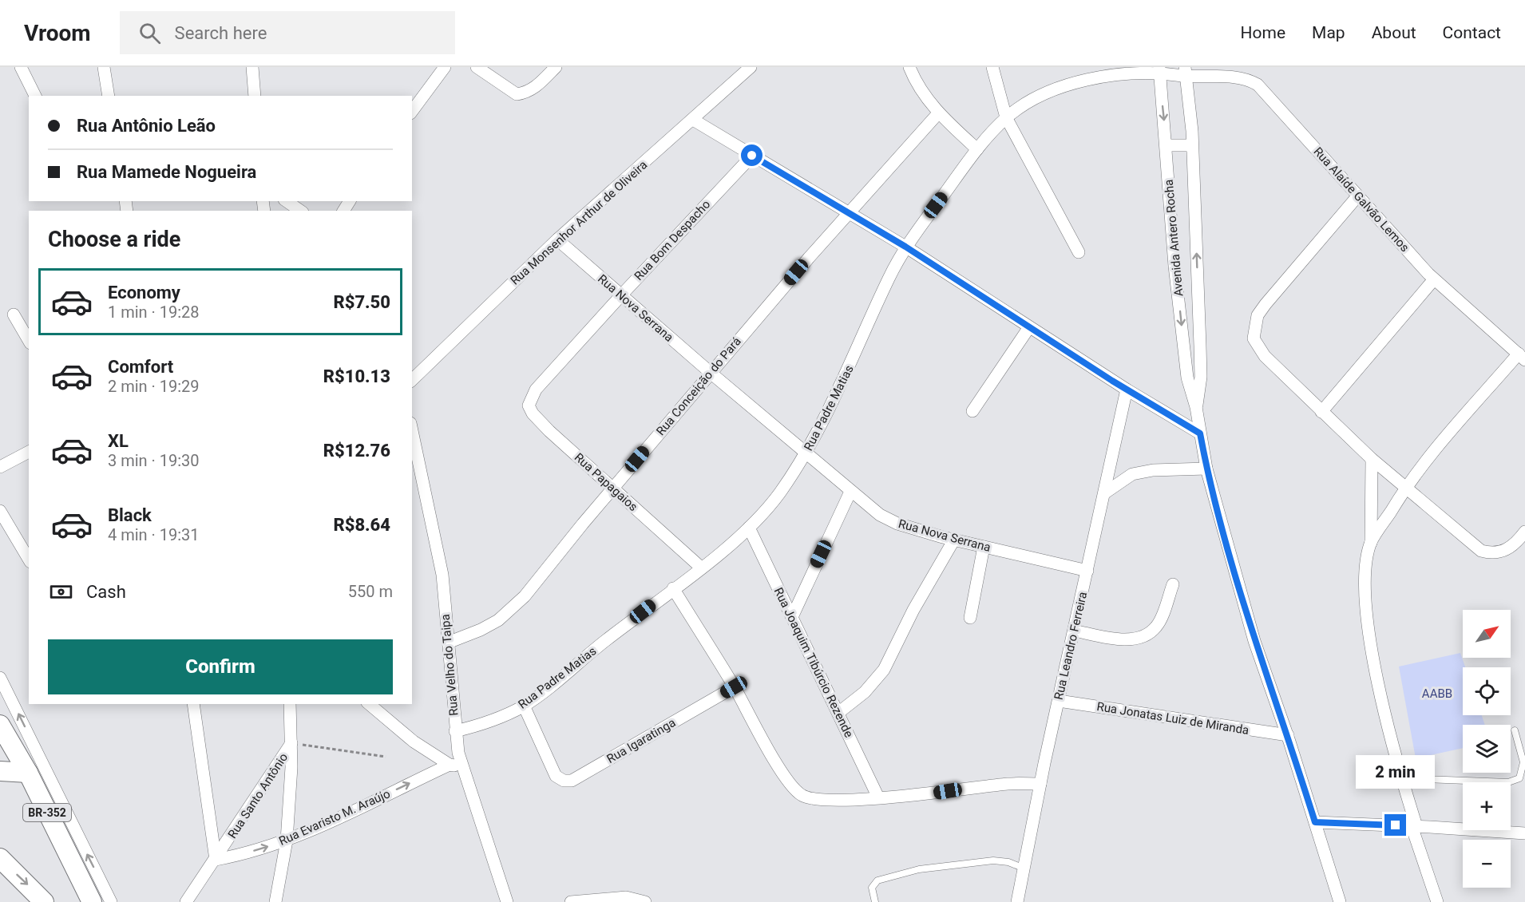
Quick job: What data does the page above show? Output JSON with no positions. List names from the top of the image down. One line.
{"streets":{"main road":["BR-352"],"street":["Rua Alaíde Galvão Lemos","Rua Monsenhor Arthur de Oliveira","Avenida Antero Rocha","Rua Bom Despacho","Rua Nova Serrana","Rua Conceição do Pará","Rua Padre Matias","Rua Papagaios","Rua Leandro Ferreira","Rua Joaquim Tibúrcio Rezende","Rua Velho do Taipa","Rua Jonatas Luiz de Miranda","Rua Igaratinga","Rua Santo Antônio","Rua Evaristo M. Araújo"]},"crossings":[["Rua Alaíde Galvão Lemos","Avenida Antero Rocha"],["Rua Alaíde Galvão Lemos","Rua Padre Matias"],["Rua Monsenhor Arthur de Oliveira","Rua Nova Serrana"],["Avenida Antero Rocha","Rua Padre Matias"],["Avenida Antero Rocha","Rua Jonatas Luiz de Miranda"],["Rua Bom Despacho","Rua Nova Serrana"],["Rua Bom Despacho","Rua Papagaios"],["Rua Nova Serrana","Rua Conceição do Pará"],["Rua Nova Serrana","Rua Padre Matias"],["Rua Nova Serrana","Rua Leandro Ferreira"],["Rua Conceição do Pará","Rua Papagaios"],["Rua Conceição do Pará","Rua Velho do Taipa"],["Rua Padre Matias","Rua Papagaios"],["Rua Padre Matias","Rua Joaquim Tibúrcio Rezende"],["Rua Padre Matias","Rua Velho do Taipa"],["Rua Padre Matias","Rua Igaratinga"],["Rua Leandro Ferreira","Rua Jonatas Luiz de Miranda"],["Rua Santo Antônio","Rua Evaristo M. Araújo"]],"one_way":["Rua Evaristo M. Araújo"],"parks":["AABB"],"north":"top right","page":{"header":"Vroom","search":"Search here","nav":["Home","Map","About","Contact"],"banner":["Rua Antônio Leão","Rua Mamede Nogueira"],"heading":"Choose a ride","list":[{"name":"Economy","note":"1 min · 19:28","value":"R$7.50"},{"name":"Comfort","note":"2 min · 19:29","value":"R$10.13"},{"name":"XL","note":"3 min · 19:30","value":"R$12.76"},{"name":"Black","note":"4 min · 19:31","value":"R$8.64"}],"pay":["Cash","550 m"],"map_buttons":["+","−"],"buttons":"Confirm","bubble":"2 min"}}
